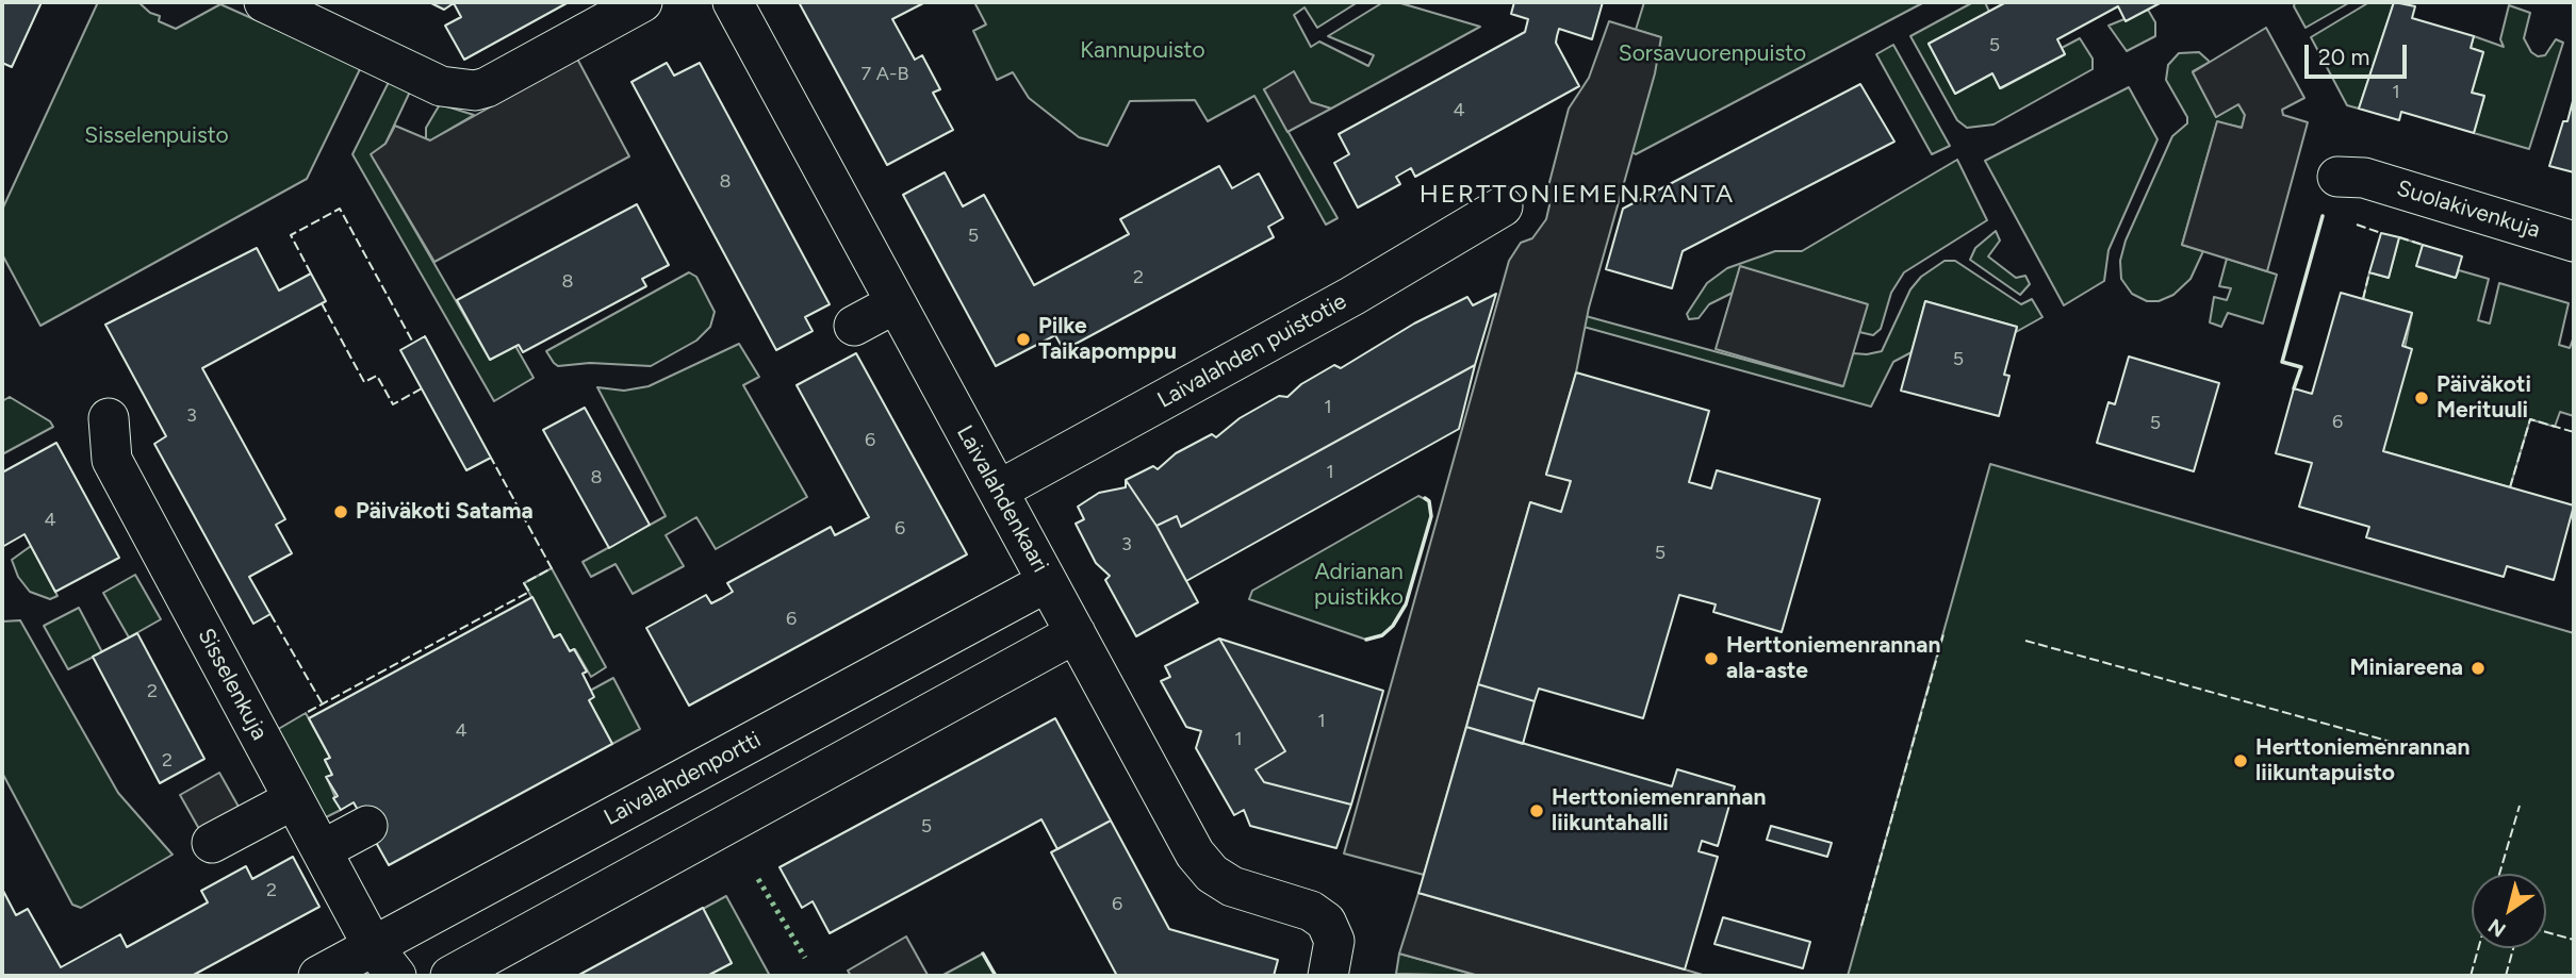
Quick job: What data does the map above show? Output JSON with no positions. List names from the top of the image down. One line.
{"streets":{"street":["Suolakivenkuja","Laivalahden puistotie","Laivalahdenkaari","Sisselenkuja","Laivalahdenportti"]},"crossings":[["Laivalahden puistotie","Laivalahdenkaari"],["Laivalahdenkaari","Laivalahdenportti"],["Sisselenkuja","Laivalahdenportti"]],"districts":["HERTTONIEMENRANTA"],"parks":["Kannupuisto","Sorsavuorenpuisto","Sisselenpuisto","Adrianan puistikko"],"places":["Pilke Taikapomppu","Päiväkoti Merituuli","Päiväkoti Satama","Herttoniemenrannan ala-aste","Miniareena","Herttoniemenrannan liikuntapuisto","Herttoniemenrannan liikuntahalli"],"house_numbers":["5","7 A-B","1","4","8","5","2","8","5","1","3","6","5","6","1","8","4","6","3","5","6","2","1","4","1","2","5","2","6"],"scale_bar":"20 m","north":"bottom left"}
